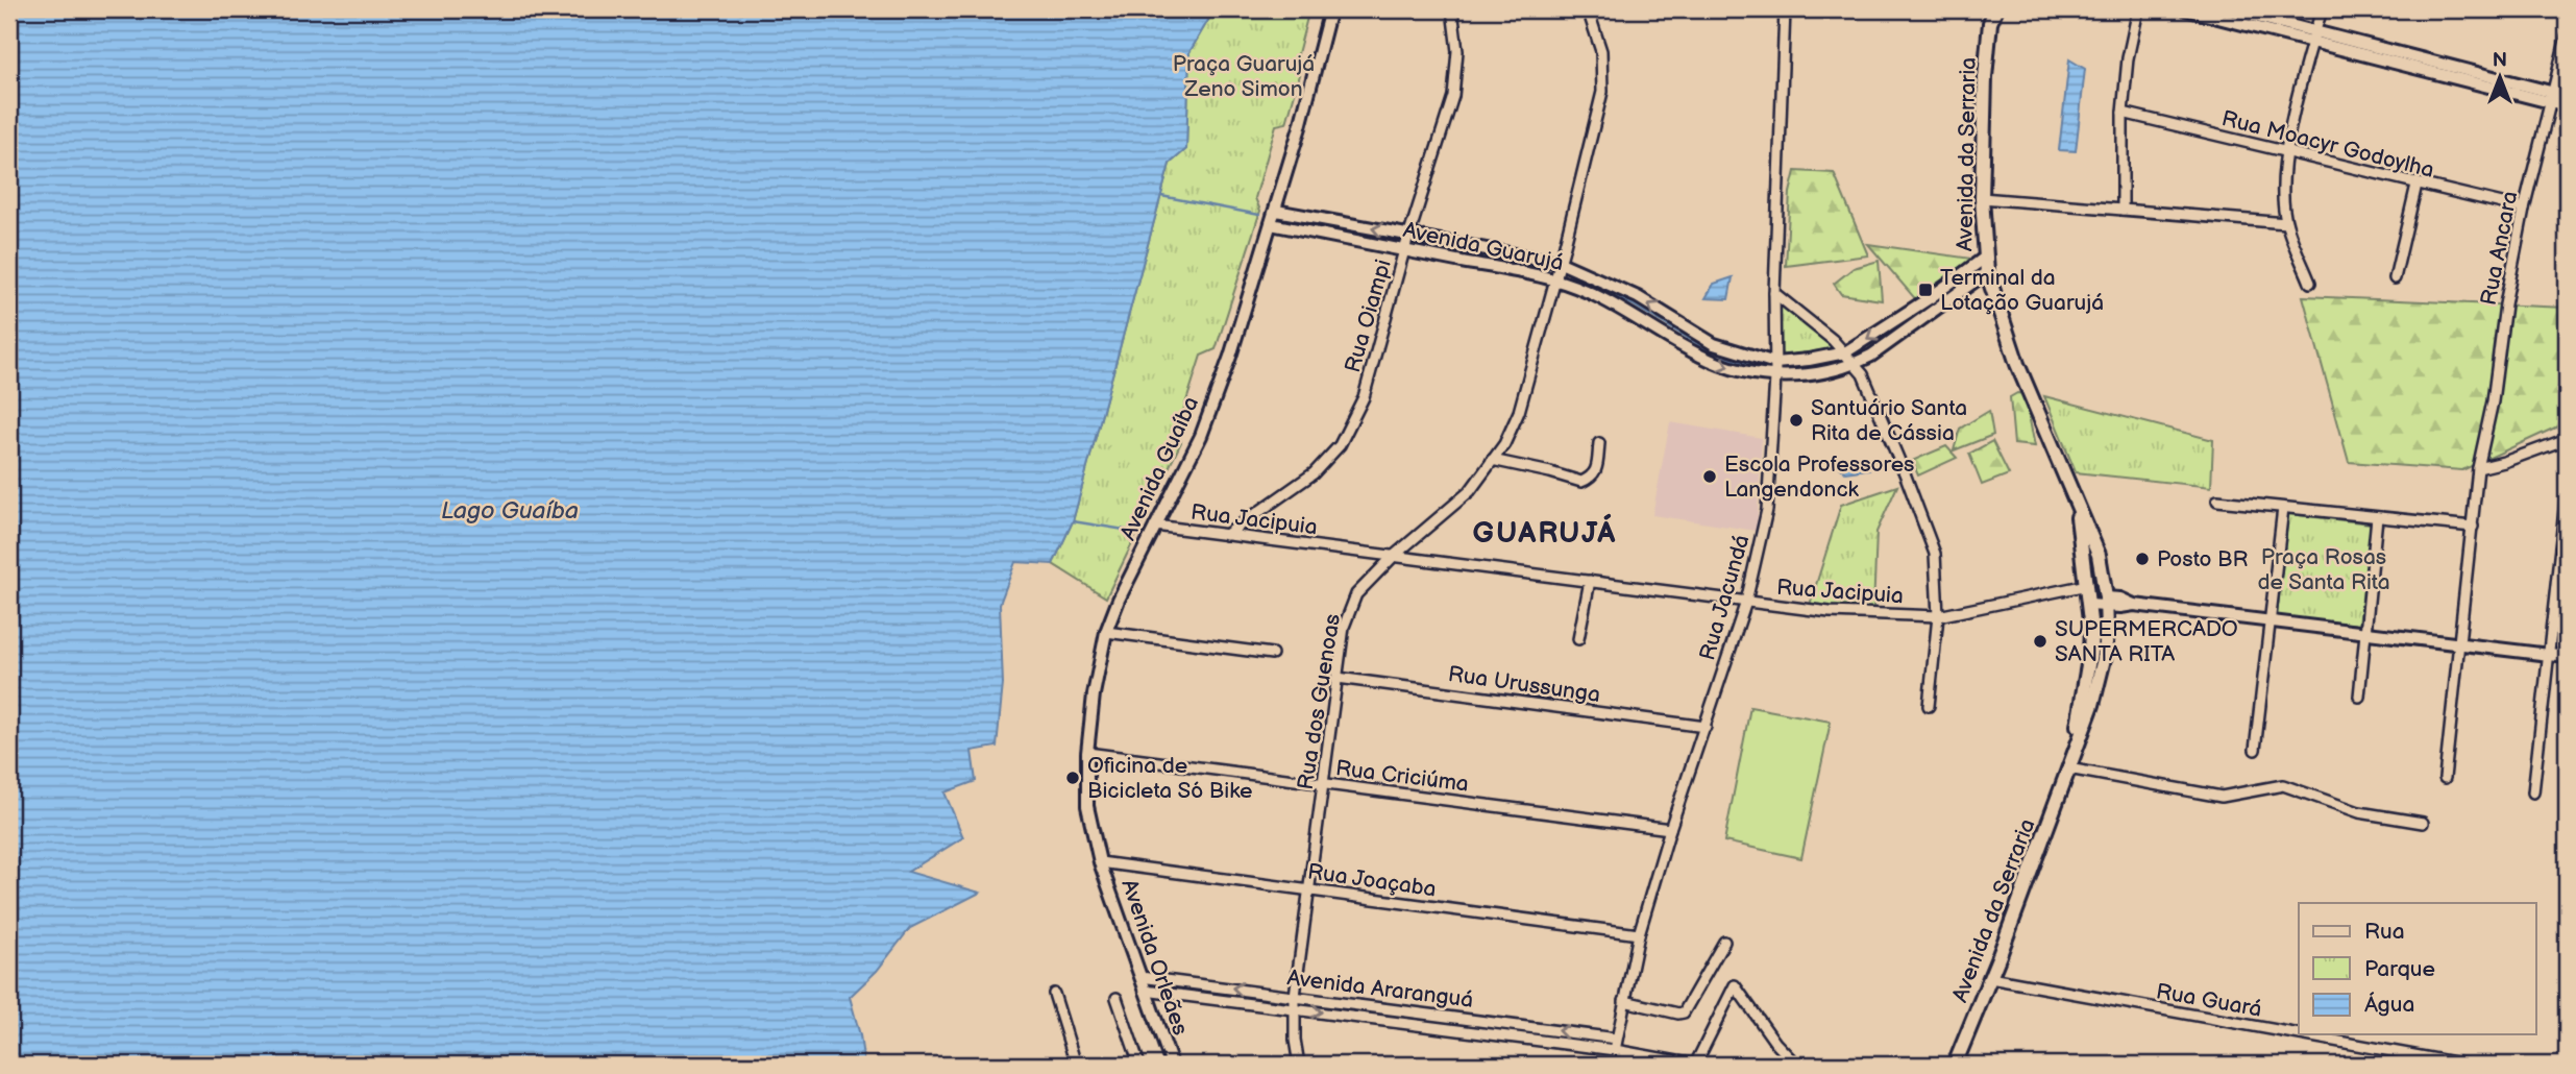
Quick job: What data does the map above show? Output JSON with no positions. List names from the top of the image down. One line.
{"streets":{"main road":["Avenida da Serraria"],"street":["Rua Moacyr Godoylha","Avenida Guarujá","Rua Ancara","Rua Oiampi","Avenida Guaíba","Rua Jacipuia","Rua Jacundá","Rua Urussunga","Rua dos Guenoas","Rua Criciúma","Rua Joaçaba","Avenida Orleães","Avenida Araranguá","Rua Guará"]},"crossings":[["Rua Moacyr Godoylha","Rua Ancara"],["Avenida da Serraria","Avenida Guarujá"],["Avenida da Serraria","Rua Jacipuia"],["Avenida da Serraria","Rua Guará"],["Avenida Guarujá","Rua Oiampi"],["Avenida Guarujá","Avenida Guaíba"],["Avenida Guarujá","Rua Jacundá"],["Avenida Guarujá","Rua dos Guenoas"],["Rua Oiampi","Rua Jacipuia"],["Avenida Guaíba","Rua Jacipuia"],["Avenida Guaíba","Rua Criciúma"],["Avenida Guaíba","Rua Joaçaba"],["Avenida Guaíba","Avenida Orleães"],["Rua Jacipuia","Rua Jacundá"],["Rua Jacipuia","Rua dos Guenoas"],["Rua Jacundá","Rua Urussunga"],["Rua Jacundá","Rua Criciúma"],["Rua Jacundá","Rua Joaçaba"],["Rua Jacundá","Avenida Araranguá"],["Rua Urussunga","Rua dos Guenoas"],["Rua dos Guenoas","Rua Criciúma"],["Rua dos Guenoas","Rua Joaçaba"],["Rua dos Guenoas","Avenida Araranguá"],["Rua Joaçaba","Avenida Orleães"],["Avenida Orleães","Avenida Araranguá"]],"districts":["GUARUJÁ"],"water":["Lago Guaíba"],"parks":["Praça Guarujá Zeno Simon","Praça Rosas de Santa Rita"],"places":{"transit":["Terminal da Lotação Guarujá"],"other":["Santuário Santa Rita de Cássia","Escola Professores Langendonck","Posto BR","SUPERMERCADO SANTA RITA","Oficina de Bicicleta Só Bike"]},"legend":["Rua","Parque","Água"],"north":"top"}
